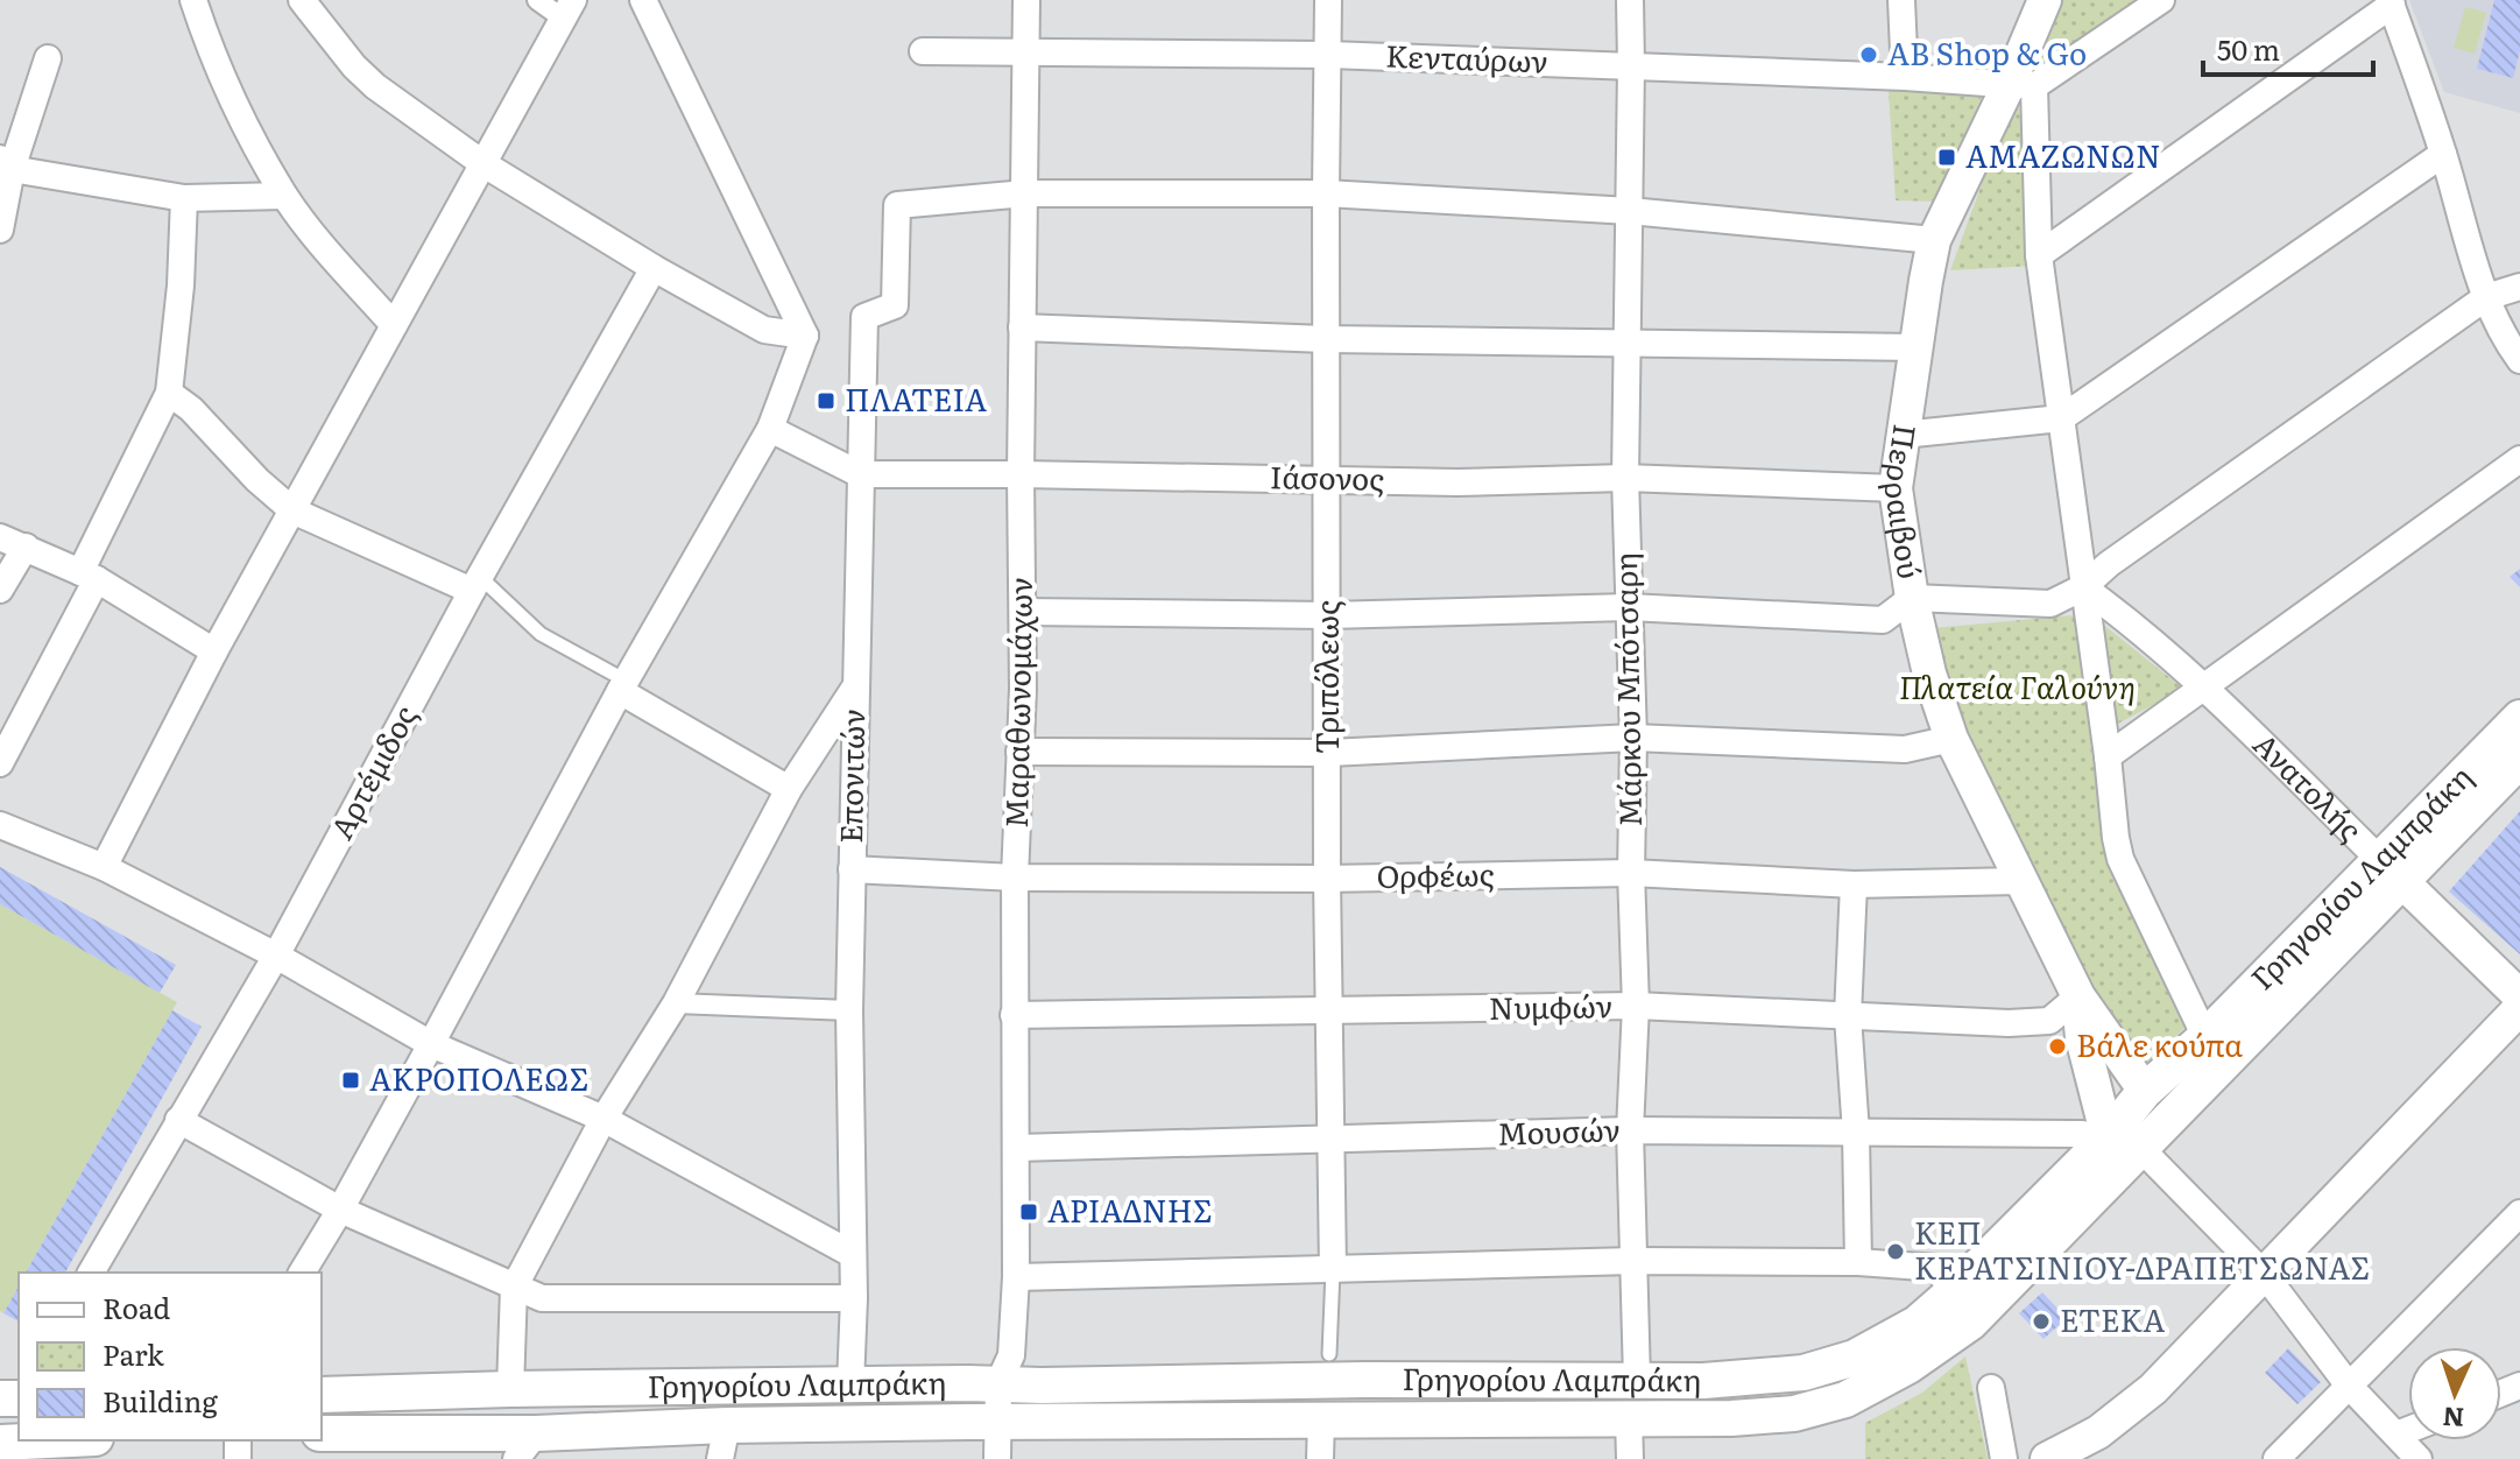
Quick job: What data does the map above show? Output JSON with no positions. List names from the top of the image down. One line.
{"streets":{"main road":["Γρηγορίου Λαμπράκη"],"street":["Κενταύρων","Ιάσονος","Περραιβού","Τριπόλεως","Μάρκου Μπότσαρη","Μαραθωνομάχων","Αρτέμιδος","Επονιτών","Ανατολής","Ορφέως","Νυμφών","Μουσών"]},"crossings":[["Κενταύρων","Περραιβού"],["Κενταύρων","Τριπόλεως"],["Κενταύρων","Μάρκου Μπότσαρη"],["Κενταύρων","Μαραθωνομάχων"],["Ιάσονος","Περραιβού"],["Ιάσονος","Τριπόλεως"],["Ιάσονος","Μάρκου Μπότσαρη"],["Ιάσονος","Μαραθωνομάχων"],["Ιάσονος","Επονιτών"],["Περραιβού","Ορφέως"],["Περραιβού","Γρηγορίου Λαμπράκη"],["Περραιβού","Νυμφών"],["Περραιβού","Μουσών"],["Τριπόλεως","Ορφέως"],["Τριπόλεως","Νυμφών"],["Τριπόλεως","Μουσών"],["Μάρκου Μπότσαρη","Ορφέως"],["Μάρκου Μπότσαρη","Γρηγορίου Λαμπράκη"],["Μάρκου Μπότσαρη","Νυμφών"],["Μάρκου Μπότσαρη","Μουσών"],["Μαραθωνομάχων","Επονιτών"],["Μαραθωνομάχων","Ορφέως"],["Μαραθωνομάχων","Γρηγορίου Λαμπράκη"],["Μαραθωνομάχων","Νυμφών"],["Μαραθωνομάχων","Μουσών"],["Επονιτών","Ορφέως"],["Επονιτών","Γρηγορίου Λαμπράκη"],["Ανατολής","Γρηγορίου Λαμπράκη"],["Γρηγορίου Λαμπράκη","Μουσών"]],"parks":["Πλατεία Γαλούνη"],"places":{"other":["AB Shop & Go","Βάλε κούπα","ΚΕΠ ΚΕΡΑΤΣΙΝΙΟΥ-ΔΡΑΠΕΤΣΩΝΑΣ","ΕΤΕΚΑ"],"transit":["ΑΜΑΖΩΝΩΝ","ΠΛΑΤΕΙΑ","ΑΚΡΟΠΟΛΕΩΣ","ΑΡΙΑΔΝΗΣ"]},"legend":["Road","Park","Building"],"scale_bar":"50 m","north":"bottom"}
